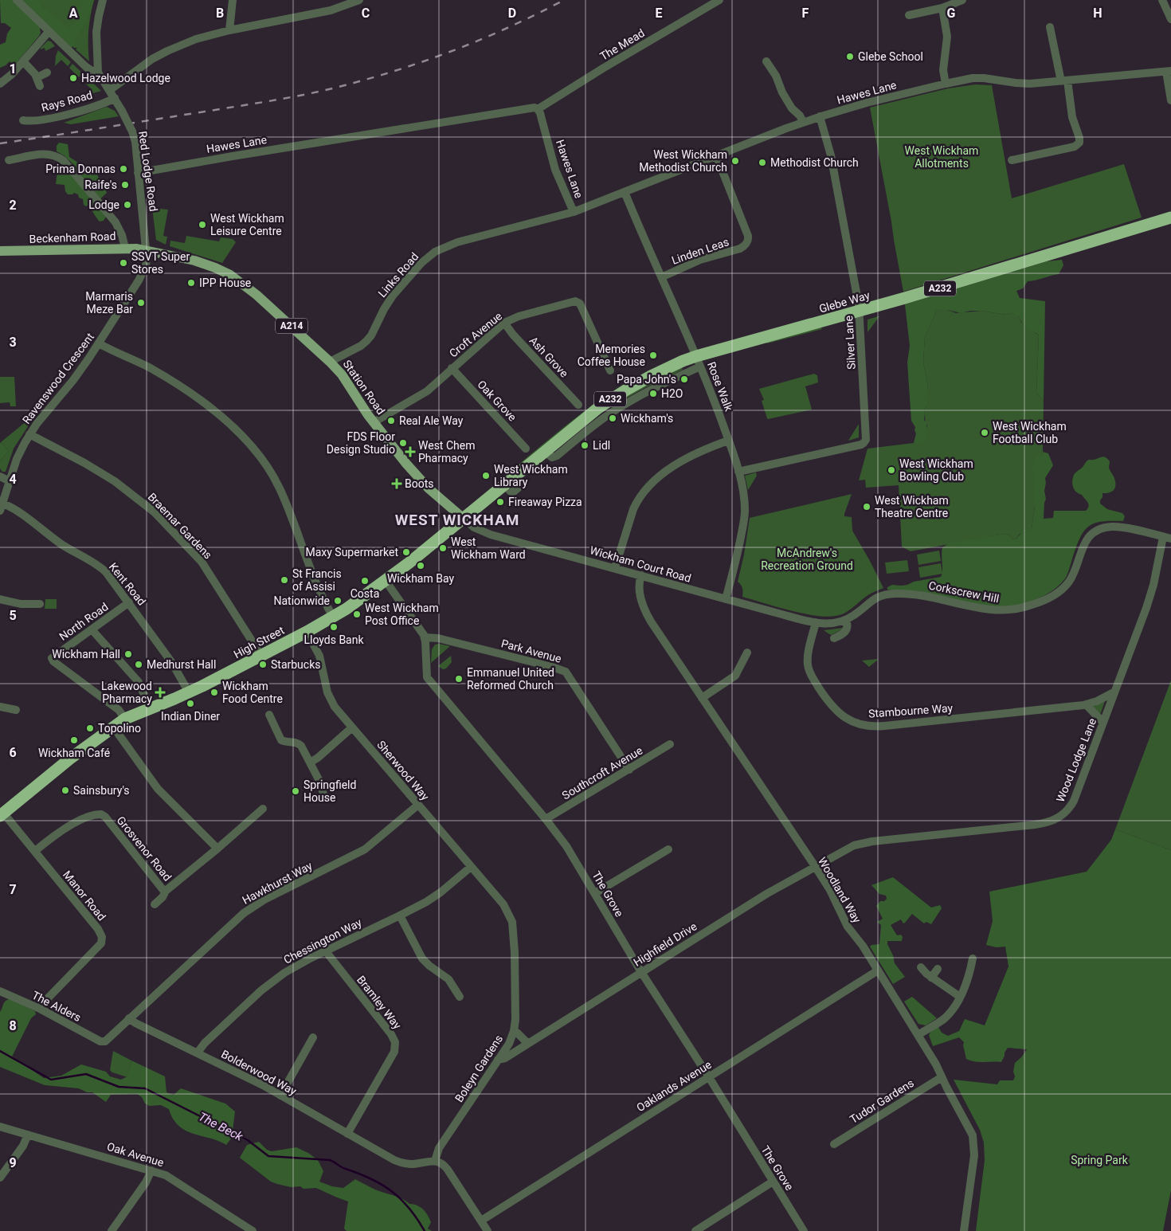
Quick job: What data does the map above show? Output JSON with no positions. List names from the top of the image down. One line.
{"streets":{"highway":["A232","Glebe Way","High Street"],"main road":["Beckenham Road","A214","Station Road"],"street":["The Mead","Hawes Lane","Rays Road","Red Lodge Road","Linden Leas","Links Road","Croft Avenue","Silver Lane","Ash Grove","Ravenswood Crescent","Rose Walk","Oak Grove","Braemar Gardens","Wickham Court Road","Kent Road","Corkscrew Hill","North Road","Park Avenue","Stambourne Way","Wood Lodge Lane","Sherwood Way","Southcroft Avenue","Grosvenor Road","Hawkhurst Way","Woodland Way","The Grove","Manor Road","Chessington Way","Highfield Drive","Bramley Way","The Alders","Boleyn Gardens","Bolderwood Way","Oaklands Avenue","Tudor Gardens","Oak Avenue"]},"crossings":[["The Mead","Hawes Lane"],["Hawes Lane","Red Lodge Road"],["Hawes Lane","Linden Leas"],["Hawes Lane","Links Road"],["Hawes Lane","Silver Lane"],["Hawes Lane","Rose Walk"],["Rays Road","Red Lodge Road"],["Red Lodge Road","Beckenham Road"],["Red Lodge Road","Ravenswood Crescent"],["Red Lodge Road","Station Road"],["Beckenham Road","Ravenswood Crescent"],["Beckenham Road","Station Road"],["Linden Leas","Rose Walk"],["Links Road","Station Road"],["Glebe Way","Silver Lane"],["Glebe Way","Rose Walk"],["Glebe Way","Station Road"],["Glebe Way","Wickham Court Road"],["Glebe Way","High Street"],["Croft Avenue","Ash Grove"],["Croft Avenue","Station Road"],["Croft Avenue","Oak Grove"],["Silver Lane","Rose Walk"],["Ravenswood Crescent","Station Road"],["Ravenswood Crescent","Braemar Gardens"],["Ravenswood Crescent","Kent Road"],["Rose Walk","Wickham Court Road"],["Station Road","Wickham Court Road"],["Station Road","High Street"],["Braemar Gardens","High Street"],["Wickham Court Road","Corkscrew Hill"],["Wickham Court Road","High Street"],["Wickham Court Road","Stambourne Way"],["Wickham Court Road","Woodland Way"],["Kent Road","North Road"],["Kent Road","High Street"],["Corkscrew Hill","Stambourne Way"],["Corkscrew Hill","Wood Lodge Lane"],["North Road","High Street"],["High Street","Sherwood Way"],["High Street","The Grove"],["High Street","Manor Road"],["Park Avenue","Southcroft Avenue"],["Park Avenue","The Grove"],["Stambourne Way","Wood Lodge Lane"],["Wood Lodge Lane","Woodland Way"],["Wood Lodge Lane","Highfield Drive"],["Sherwood Way","Hawkhurst Way"],["Sherwood Way","Chessington Way"],["Sherwood Way","Boleyn Gardens"],["Southcroft Avenue","The Grove"],["Grosvenor Road","Manor Road"],["Hawkhurst Way","The Alders"],["Hawkhurst Way","Bolderwood Way"],["Woodland Way","Highfield Drive"],["Woodland Way","Oaklands Avenue"],["Woodland Way","Tudor Gardens"],["The Grove","Highfield Drive"],["The Grove","Oaklands Avenue"],["Manor Road","The Alders"],["Chessington Way","Bramley Way"],["Chessington Way","Bolderwood Way"],["Highfield Drive","Boleyn Gardens"],["Bramley Way","Bolderwood Way"],["Boleyn Gardens","Bolderwood Way"]],"districts":["WEST WICKHAM"],"water":["The Beck"],"parks":["West Wickham Allotments","McAndrew's Recreation Ground","Spring Park"],"places":{"other":["Glebe School","Hazelwood Lodge","West Wickham Methodist Church","Methodist Church","Prima Donnas","Raife's","Lodge","West Wickham Leisure Centre","SSVT Super Stores","IPP House","Marmaris Meze Bar","Memories Coffee House","Papa John's","H2O","Wickham's","Real Ale Way","West Wickham Football Club","FDS Floor Design Studio","Lidl","West Wickham Bowling Club","West Wickham Library","Fireaway Pizza","West Wickham Theatre Centre","West Wickham Ward","Maxy Supermarket","Wickham Bay","St Francis of Assisi","Costa","Nationwide","West Wickham Post Office","Lloyds Bank","Wickham Hall","Medhurst Hall","Starbucks","Emmanuel United Reformed Church","Wickham Food Centre","Indian Diner","Topolino","Wickham Café","Sainsbury's","Springfield House"],"health":["West Chem Pharmacy","Boots","Lakewood Pharmacy"]},"grid":{"columns":["A","B","C","D","E","F","G","H"],"rows":["1","2","3","4","5","6","7","8","9"]}}
